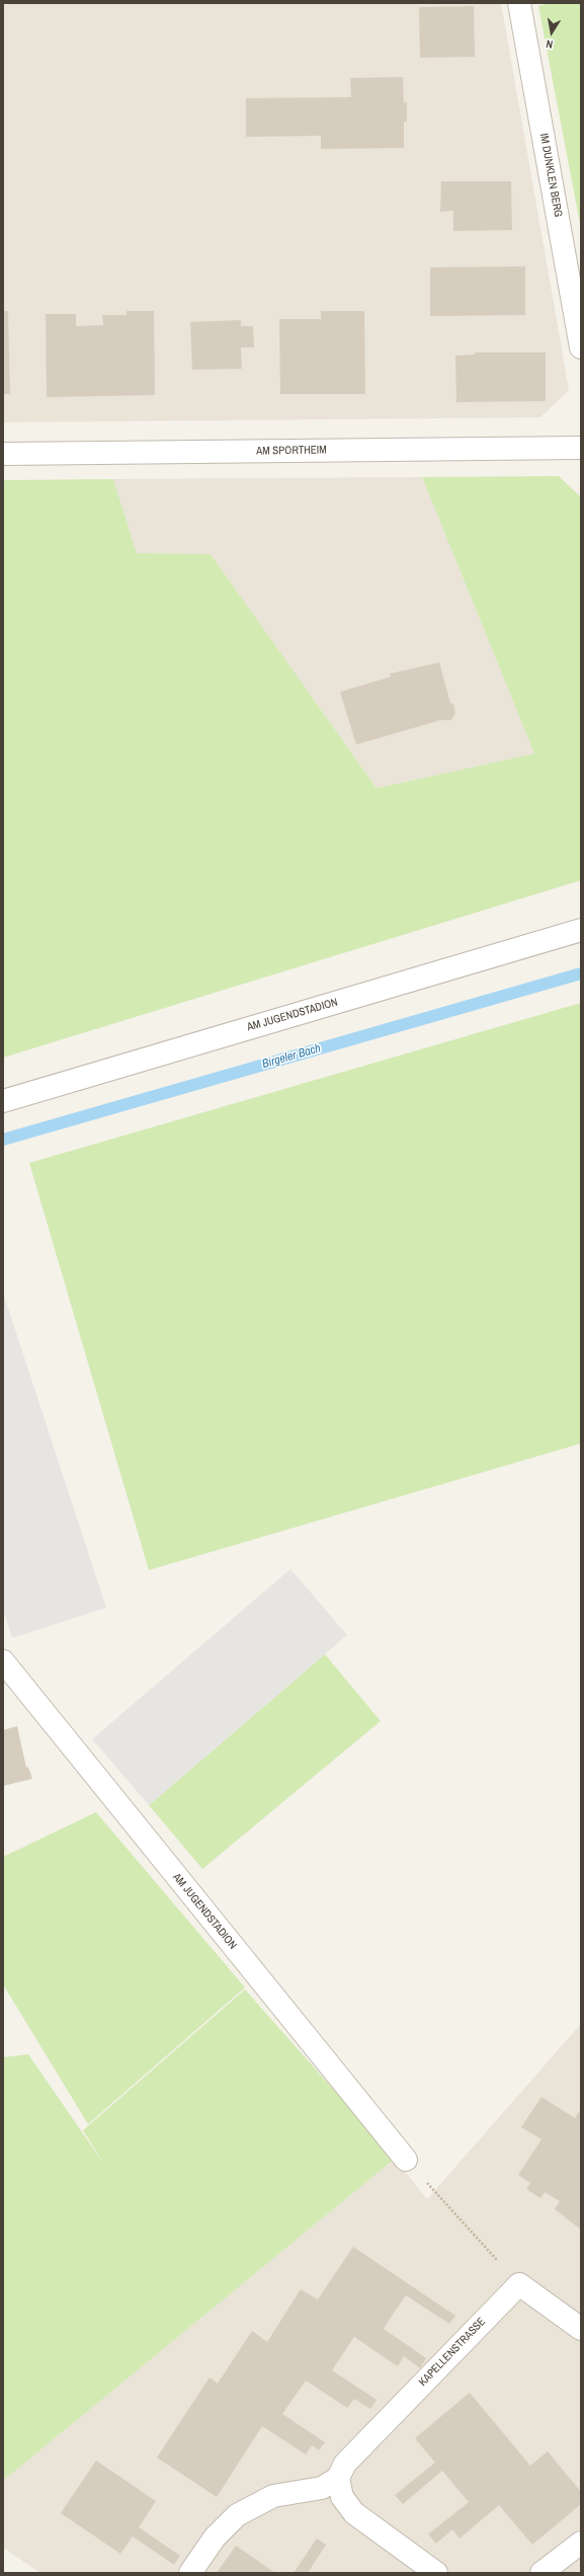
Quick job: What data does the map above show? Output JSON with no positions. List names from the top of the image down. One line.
{"streets":{"street":["IM DUNKLEN BERG","AM SPORTHEIM","AM JUGENDSTADION","KAPELLENSTRASSE"]},"water":["Birgeler Bach"],"north":"bottom"}
